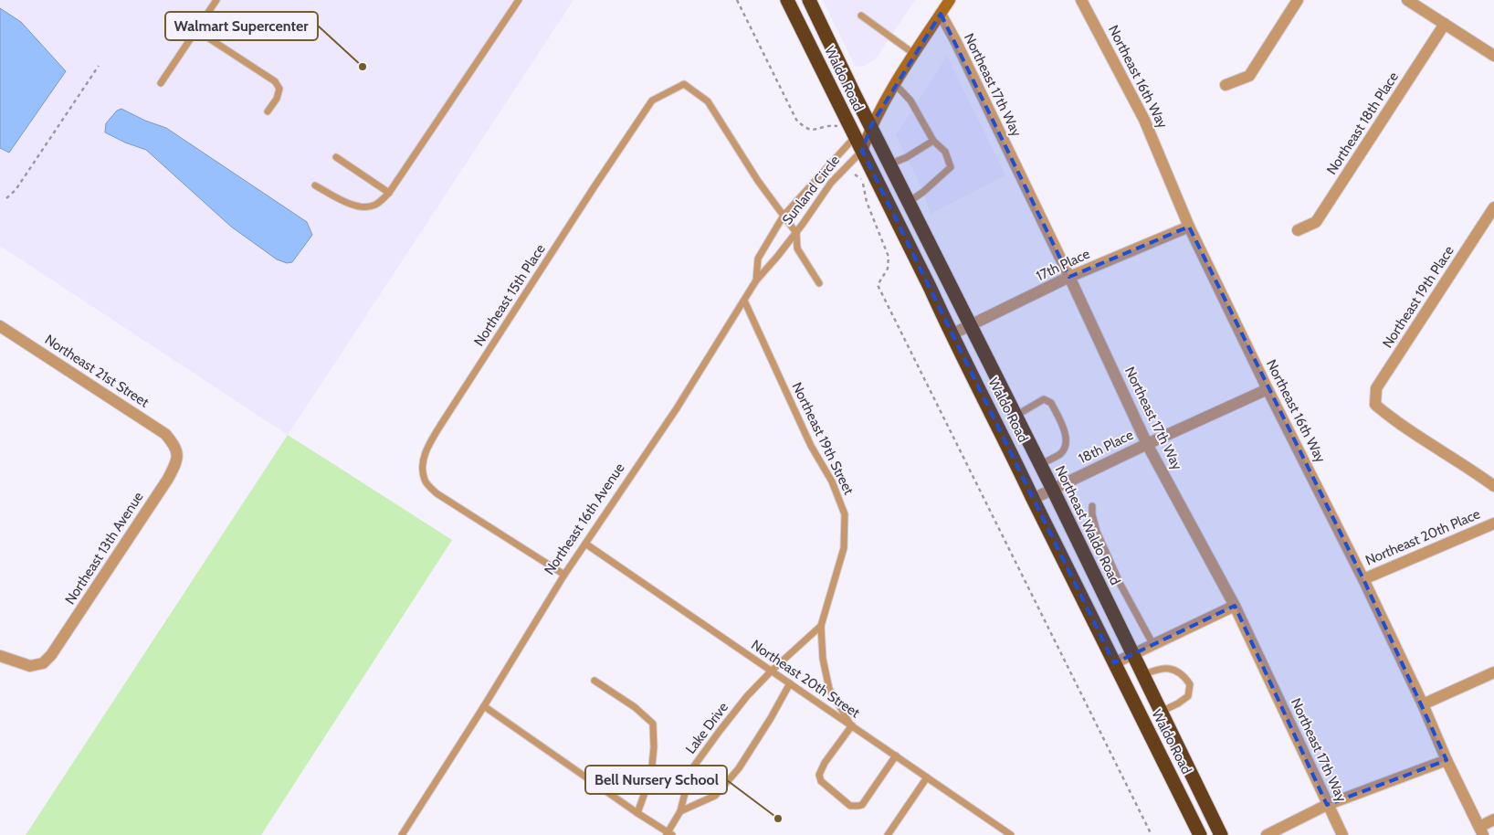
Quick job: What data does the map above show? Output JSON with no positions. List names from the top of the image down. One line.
{"streets":{"highway":["Waldo Road","Northeast Waldo Road"],"street":["Northeast 16th Way","Northeast 17th Way","Northeast 18th Place","Sunland Circle","17th Place","Northeast 19th Place","Northeast 21st Street","18th Place","Northeast 20th Place","Northeast 13th Avenue"],"lane":["Northeast 15th Place","Northeast 19th Street","Northeast 16th Avenue","Northeast 20th Street","Lake Drive"]},"crossings":[["Northeast 16th Way","17th Place"],["Northeast 16th Way","18th Place"],["Northeast 16th Way","Northeast 20th Place"],["Waldo Road","Sunland Circle"],["Waldo Road","17th Place"],["Waldo Road","18th Place"],["Waldo Road","Northeast Waldo Road"],["Northeast 17th Way","17th Place"],["Northeast 17th Way","18th Place"],["Sunland Circle","Northeast 15th Place"],["Sunland Circle","Northeast 16th Avenue"],["17th Place","Northeast Waldo Road"],["Northeast 15th Place","Northeast 16th Avenue"],["Northeast 21st Street","Northeast 13th Avenue"],["Northeast 19th Street","Northeast 16th Avenue"],["Northeast 19th Street","Northeast 20th Street"],["Northeast 19th Street","Lake Drive"],["18th Place","Northeast Waldo Road"],["Northeast 16th Avenue","Northeast 20th Street"],["Northeast 20th Street","Lake Drive"]],"places":["Walmart Supercenter","Bell Nursery School"]}
